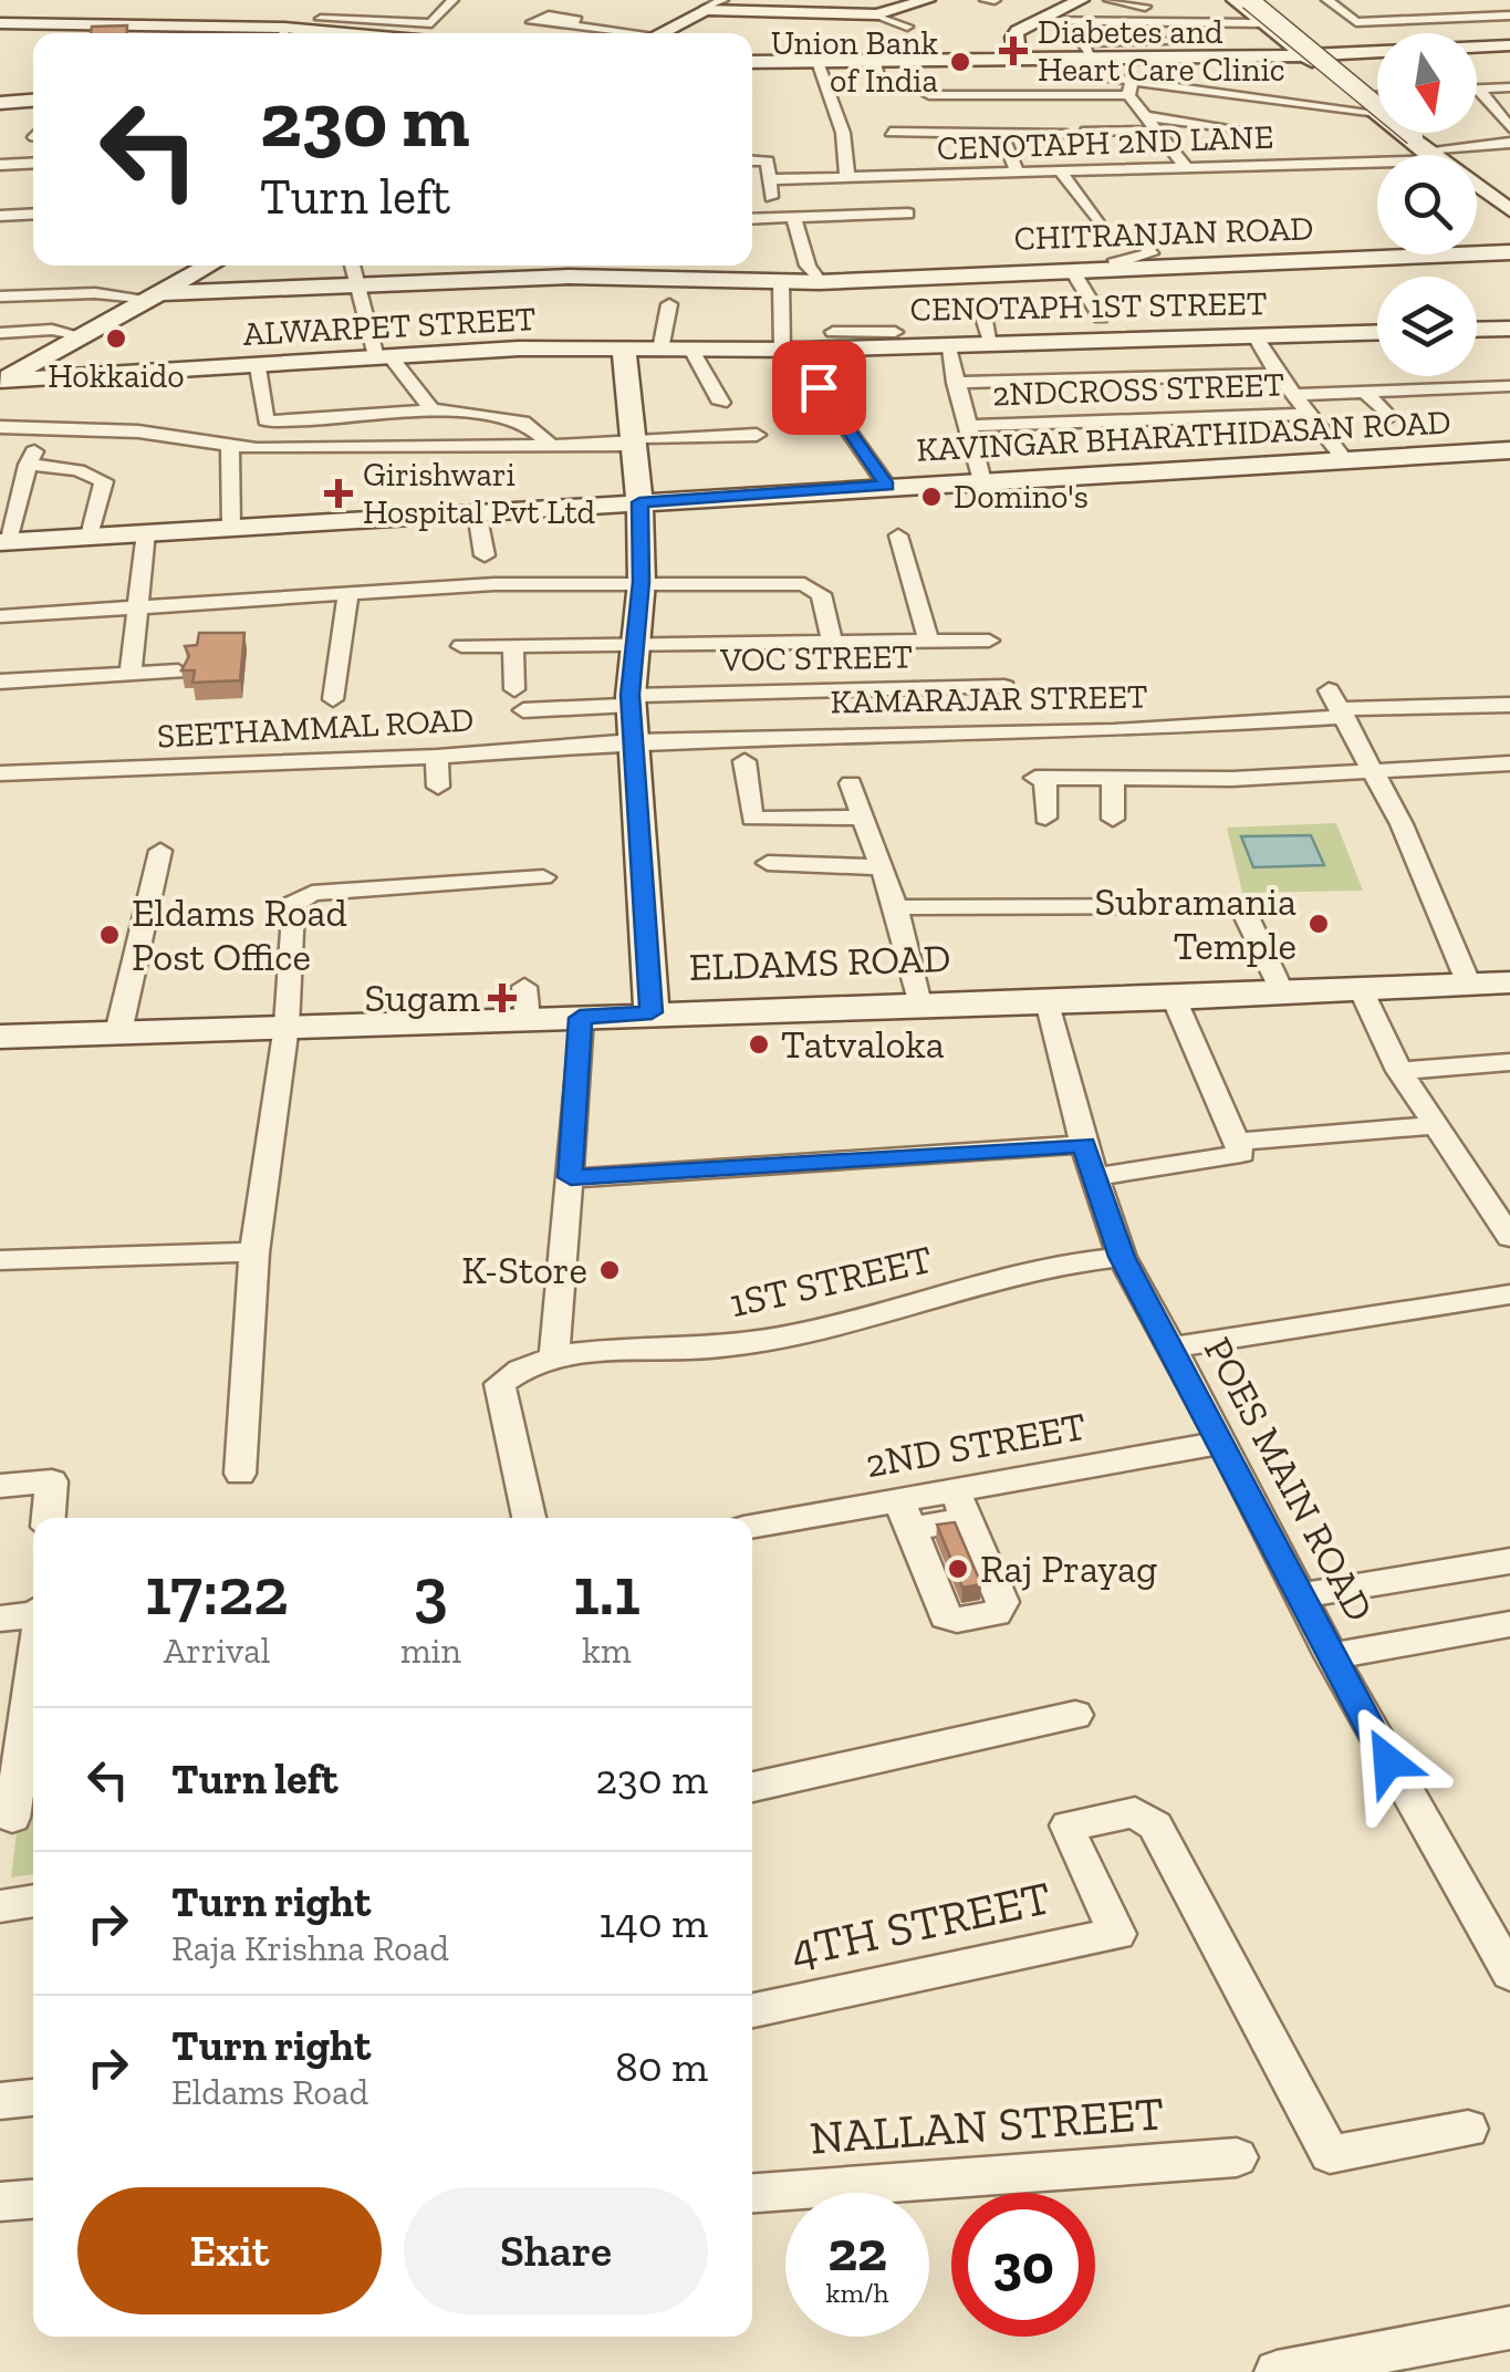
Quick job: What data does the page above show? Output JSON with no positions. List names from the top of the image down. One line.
{"streets":{"main road":["CHITRANJAN ROAD","CENOTAPH 1ST STREET","ALWARPET STREET","KAVINGAR BHARATHIDASAN ROAD","ELDAMS ROAD"],"street":["CENOTAPH 2ND LANE","2NDCROSS STREET","VOC STREET","KAMARAJAR STREET","SEETHAMMAL ROAD","1ST STREET","2ND STREET","POES MAIN ROAD","4TH STREET","NALLAN STREET"]},"crossings":[["CENOTAPH 1ST STREET","ALWARPET STREET"],["KAMARAJAR STREET","SEETHAMMAL ROAD"],["ELDAMS ROAD","POES MAIN ROAD"],["1ST STREET","POES MAIN ROAD"],["2ND STREET","POES MAIN ROAD"]],"places":{"health":["Diabetes and Heart Care Clinic","Girishwari Hospital Pvt Ltd","Sugam"],"other":["Union Bank of India","Hokkaido","Domino's","Subramania Temple","Eldams Road Post Office","Tatvaloka","K-Store","Raj Prayag"]},"north":"bottom","page":{"turn":["230 m","Turn left"],"eta":["17:22","Arrival","3","min","1.1","km"],"list":[{"name":"Turn left","value":"230 m"},{"name":"Turn right","note":"Raja Krishna Road","value":"140 m"},{"name":"Turn right","note":"Eldams Road","value":"80 m"}],"buttons":["Exit","Share"],"speed":"22 km/h","limit":"30"}}
